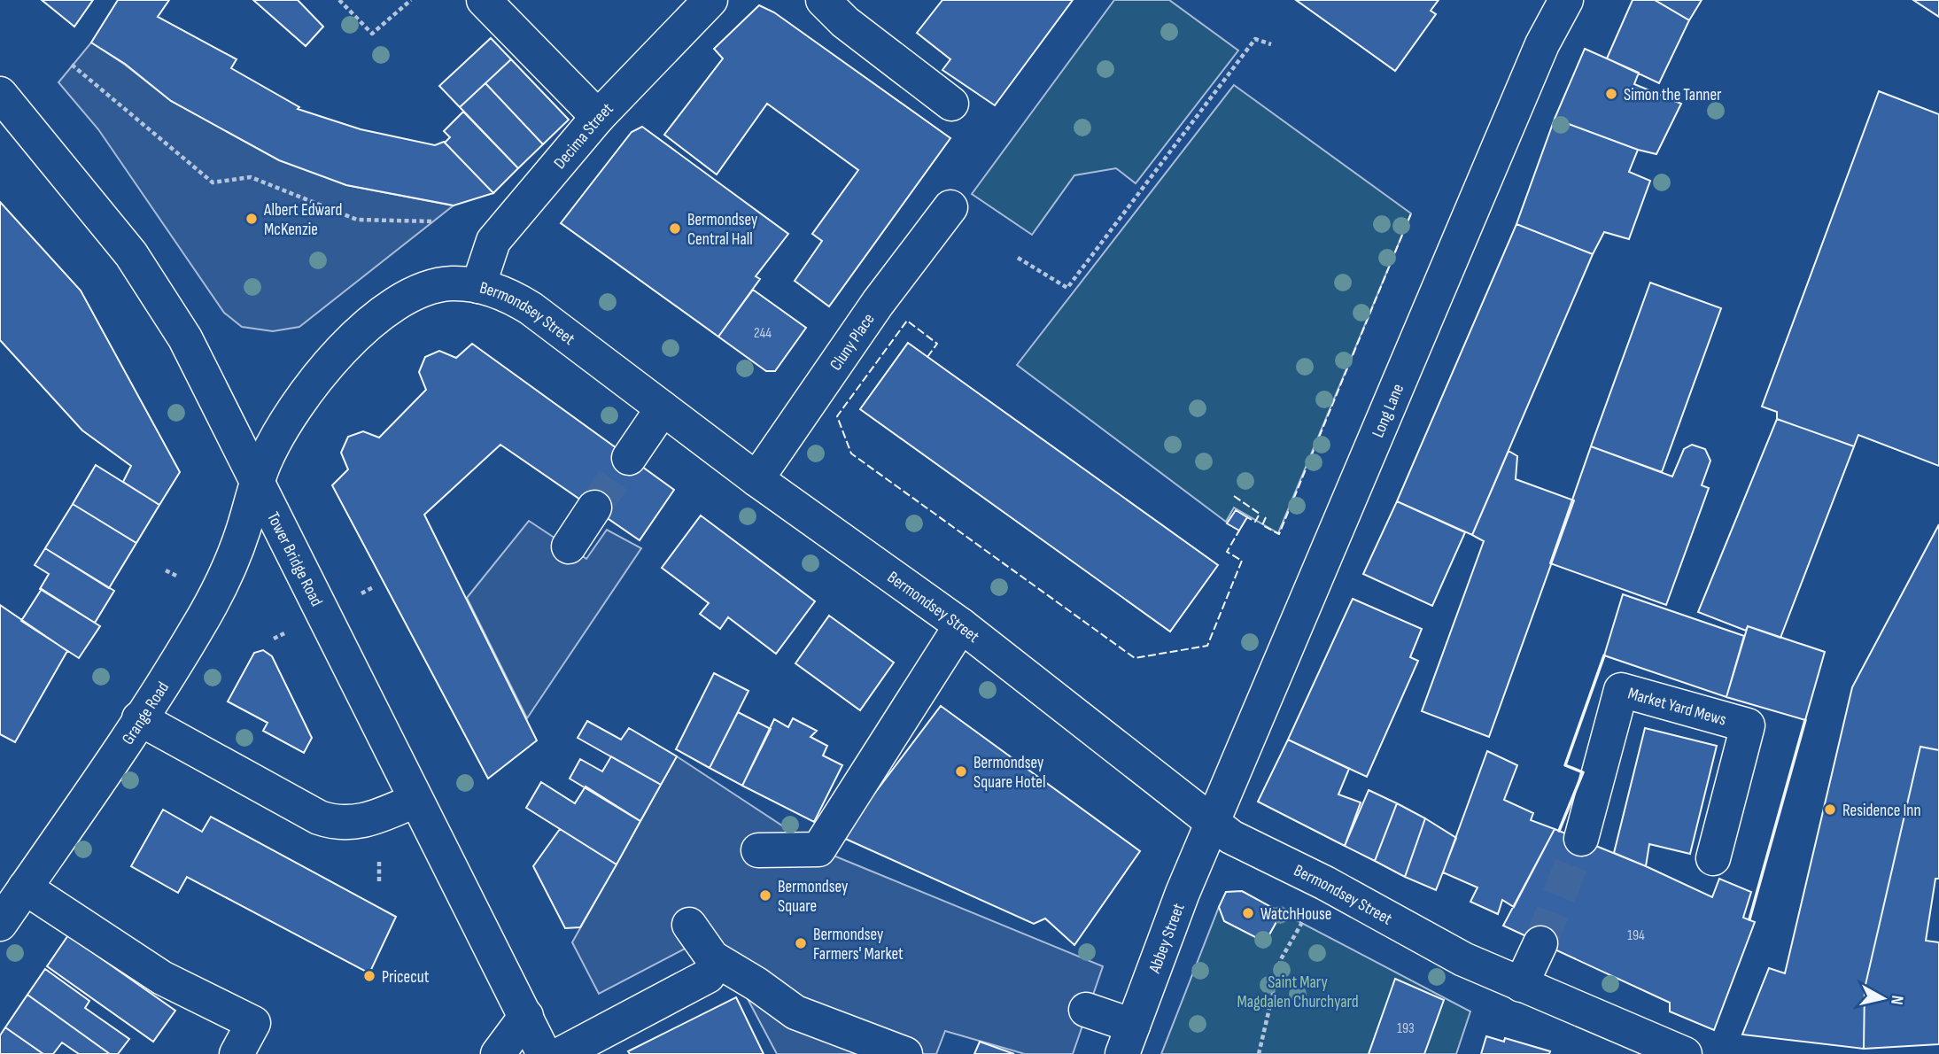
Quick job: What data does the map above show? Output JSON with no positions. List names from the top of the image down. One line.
{"streets":{"main road":["Decima Street","Bermondsey Street","Cluny Place","Long Lane","Tower Bridge Road","Market Yard Mews","Grange Road","Abbey Street"]},"crossings":[["Decima Street","Bermondsey Street"],["Bermondsey Street","Cluny Place"],["Bermondsey Street","Long Lane"],["Bermondsey Street","Tower Bridge Road"],["Bermondsey Street","Grange Road"],["Bermondsey Street","Abbey Street"],["Long Lane","Abbey Street"],["Tower Bridge Road","Grange Road"]],"parks":["Saint Mary Magdalen Churchyard"],"places":["Simon the Tanner","Albert Edward McKenzie","Bermondsey Central Hall","Bermondsey Square Hotel","Residence Inn","Bermondsey Square","WatchHouse","Bermondsey Farmers' Market","Pricecut"],"house_numbers":["244","194","193"],"north":"right"}
